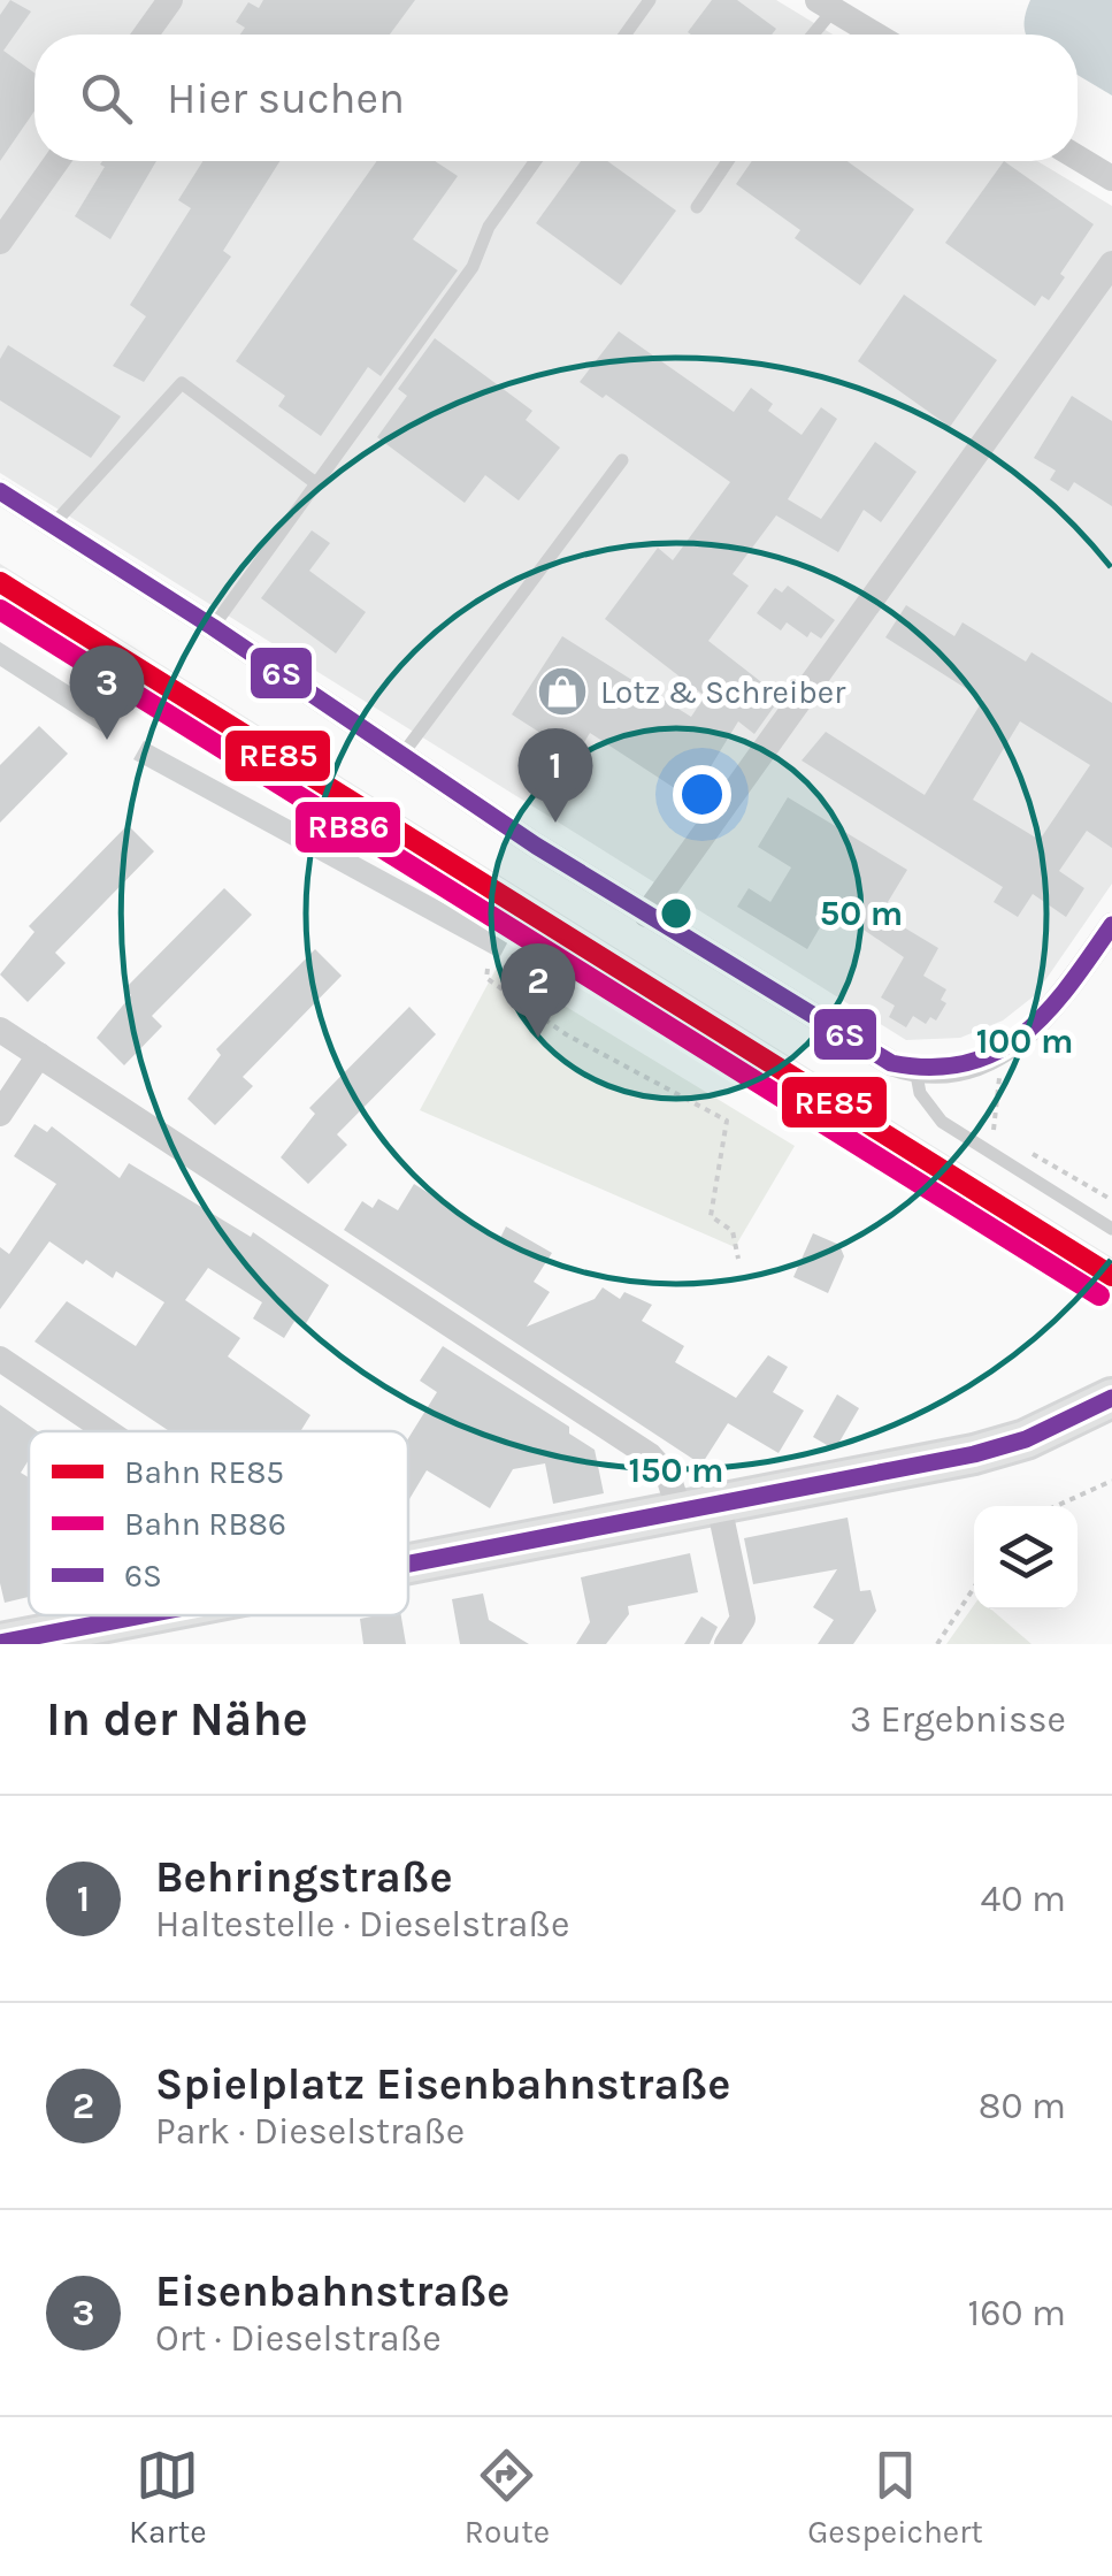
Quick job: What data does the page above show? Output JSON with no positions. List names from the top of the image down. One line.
{"places":{"shop":["Lotz & Schreiber"]},"lines":["transit line 6S","rail line RE85","rail line RB86"],"legend":["Bahn RE85","Bahn RB86","6S"],"page":{"search":"Hier suchen","pins":["3","1","2"],"heading":["In der Nähe","3 Ergebnisse"],"list":[{"mark":"1","name":"Behringstraße","note":"Haltestelle · Dieselstraße","value":"40 m"},{"mark":"2","name":"Spielplatz Eisenbahnstraße","note":"Park · Dieselstraße","value":"80 m"},{"mark":"3","name":"Eisenbahnstraße","note":"Ort · Dieselstraße","value":"160 m"}],"nav":["Karte","Route","Gespeichert"]},"rings":["50 m","100 m","150 m"]}
